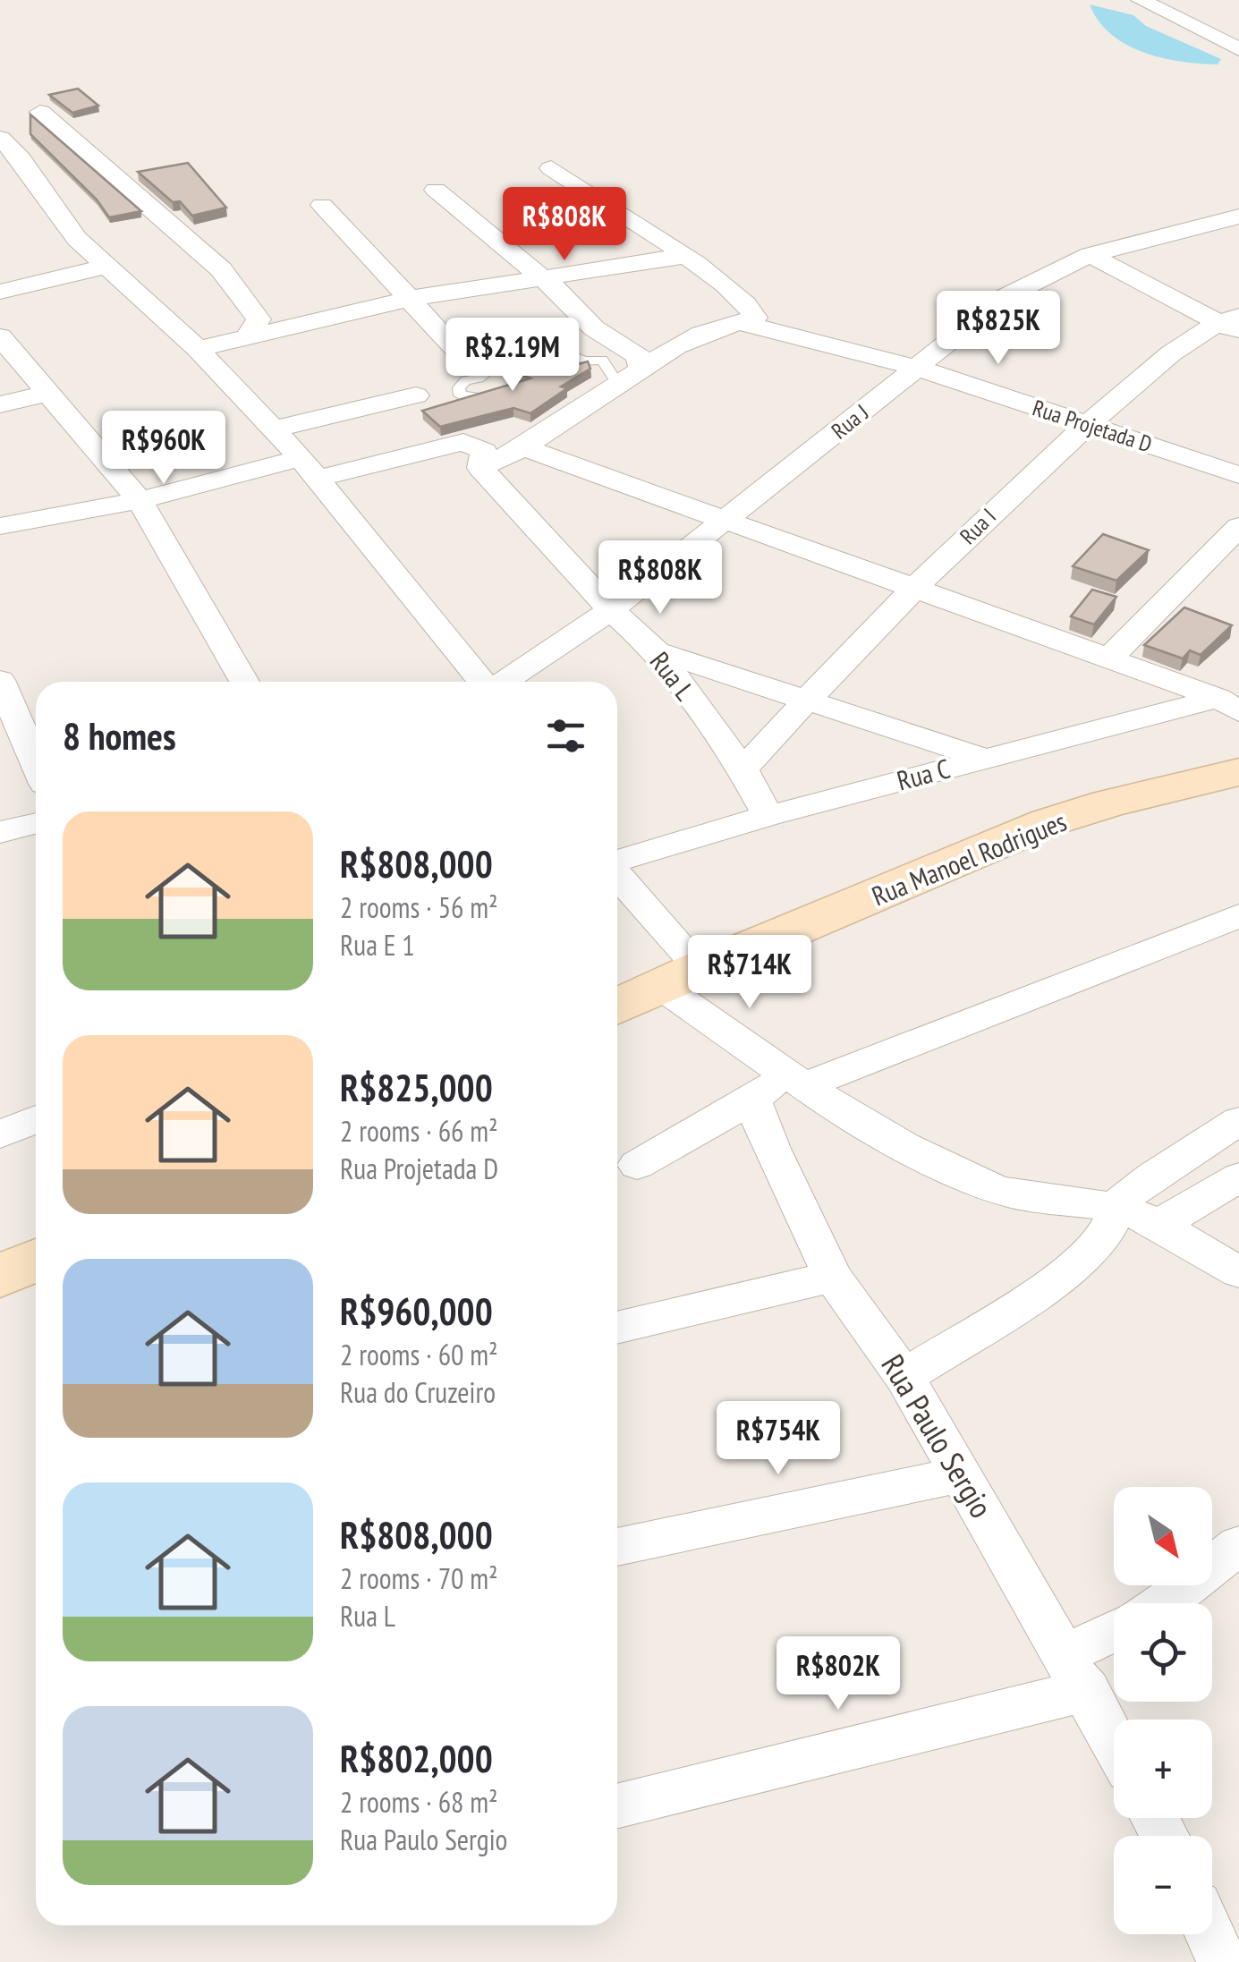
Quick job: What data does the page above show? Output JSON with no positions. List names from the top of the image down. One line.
{"streets":{"street":["Rua J","Rua Projetada D","Rua I","Rua L","Rua C","Rua Manoel Rodrigues","Rua Paulo Sergio"]},"crossings":[["Rua J","Rua Projetada D"],["Rua J","Rua L"],["Rua Projetada D","Rua I"],["Rua I","Rua L"],["Rua L","Rua C"]],"north":"bottom right","page":{"price":["R$808K","R$825K","R$2.19M","R$960K","R$808K","R$714K","R$754K","R$802K"],"heading":"8 homes","list":[{"name":"R$808,000","note":"2 rooms · 56 m² · Rua E 1"},{"name":"R$825,000","note":"2 rooms · 66 m² · Rua Projetada D"},{"name":"R$960,000","note":"2 rooms · 60 m² · Rua do Cruzeiro"},{"name":"R$808,000","note":"2 rooms · 70 m² · Rua L"},{"name":"R$802,000","note":"2 rooms · 68 m² · Rua Paulo Sergio"}],"map_buttons":["+","−"]}}
